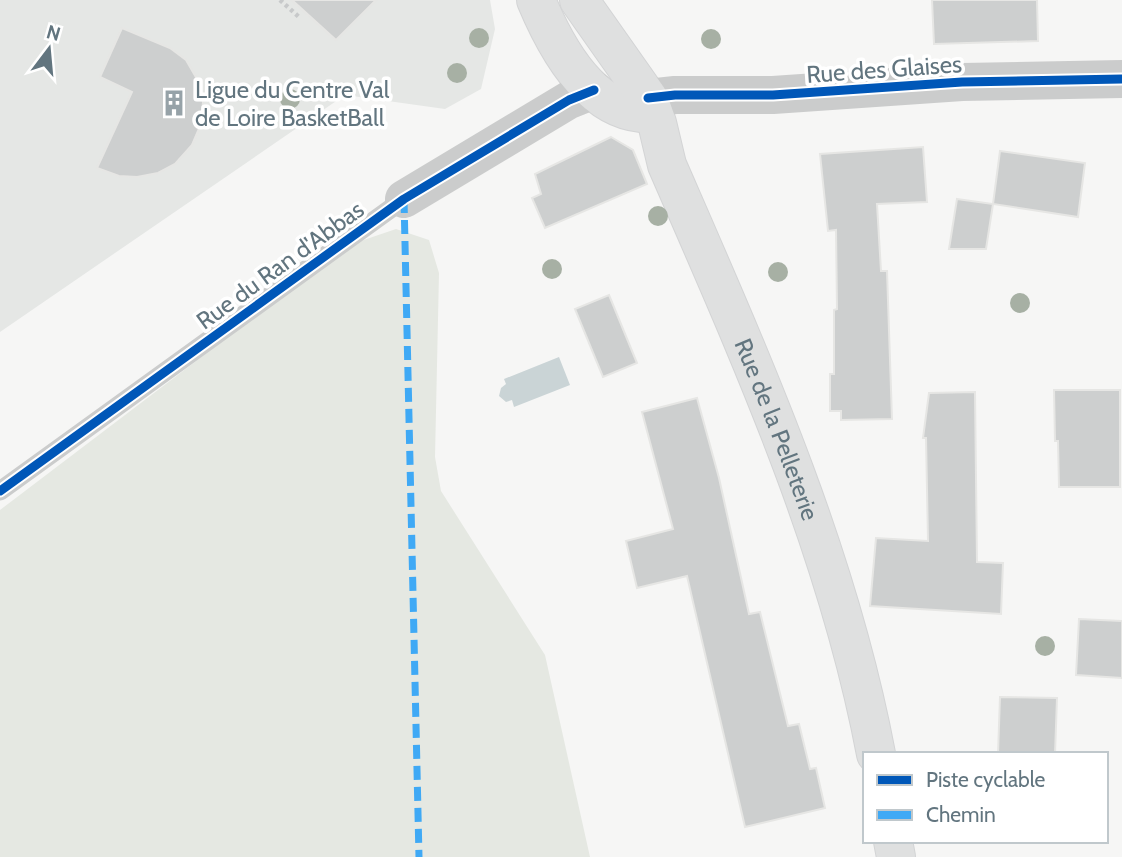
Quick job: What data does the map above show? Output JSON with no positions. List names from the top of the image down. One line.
{"streets":{"main road":["Rue de la Pelleterie"],"street":["Rue des Glaises","Rue du Ran d'Abbas"]},"crossings":[["Rue des Glaises","Rue de la Pelleterie"]],"places":{"building":["Ligue du Centre Val de Loire BasketBall"]},"legend":["Piste cyclable","Chemin"],"north":"top"}
